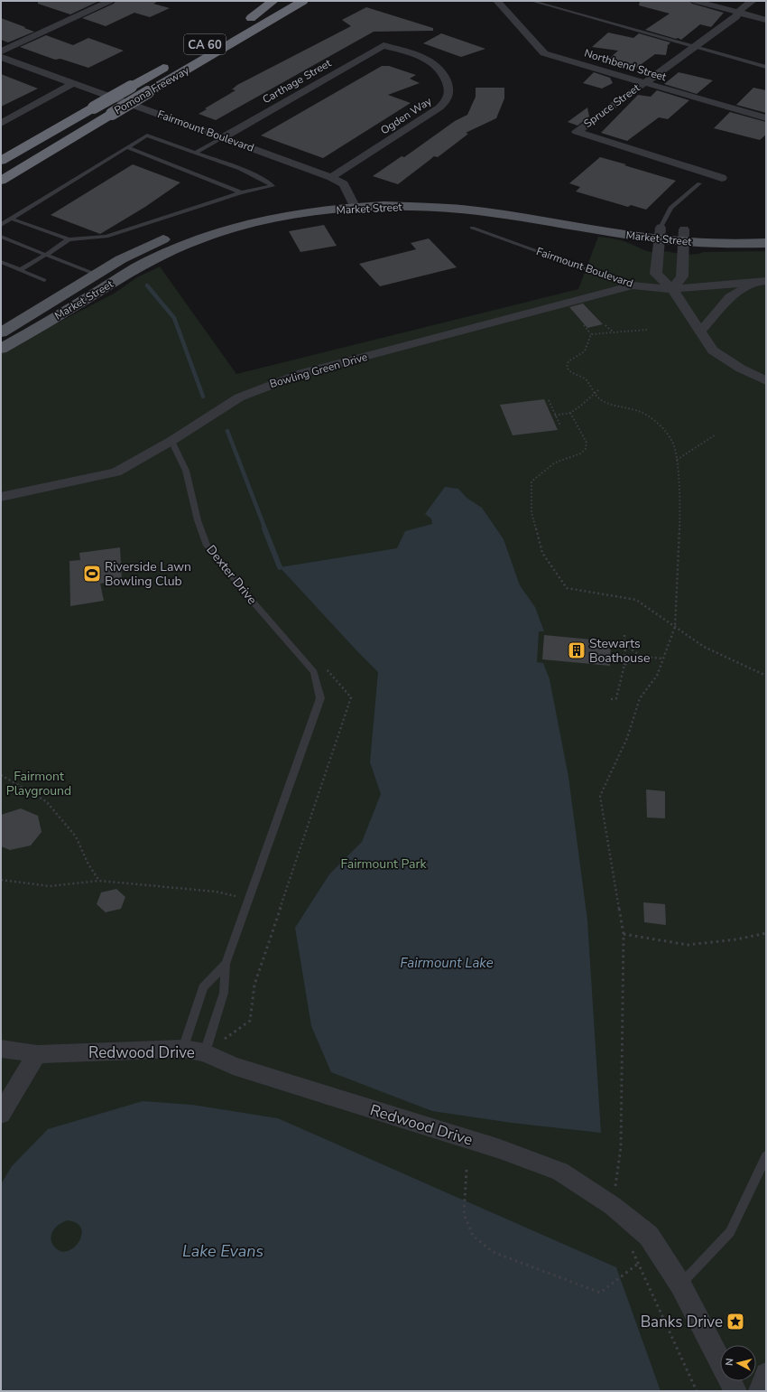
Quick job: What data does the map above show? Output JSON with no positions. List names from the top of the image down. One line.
{"streets":{"highway":["CA 60","Pomona Freeway"],"main road":["Market Street"],"street":["Northbend Street","Carthage Street","Spruce Street","Ogden Way","Fairmount Boulevard","Bowling Green Drive","Redwood Drive"],"lane":["Dexter Drive"]},"crossings":[["Northbend Street","Spruce Street"],["Carthage Street","Ogden Way"],["Carthage Street","Fairmount Boulevard"],["Ogden Way","Fairmount Boulevard"],["Fairmount Boulevard","Market Street"],["Fairmount Boulevard","Bowling Green Drive"],["Bowling Green Drive","Dexter Drive"]],"water":["Fairmount Lake","Lake Evans"],"parks":["Fairmont Playground","Fairmount Park"],"places":{"sports":["Riverside Lawn Bowling Club"],"building":["Stewarts Boathouse"],"place":["Banks Drive"]},"north":"left"}
